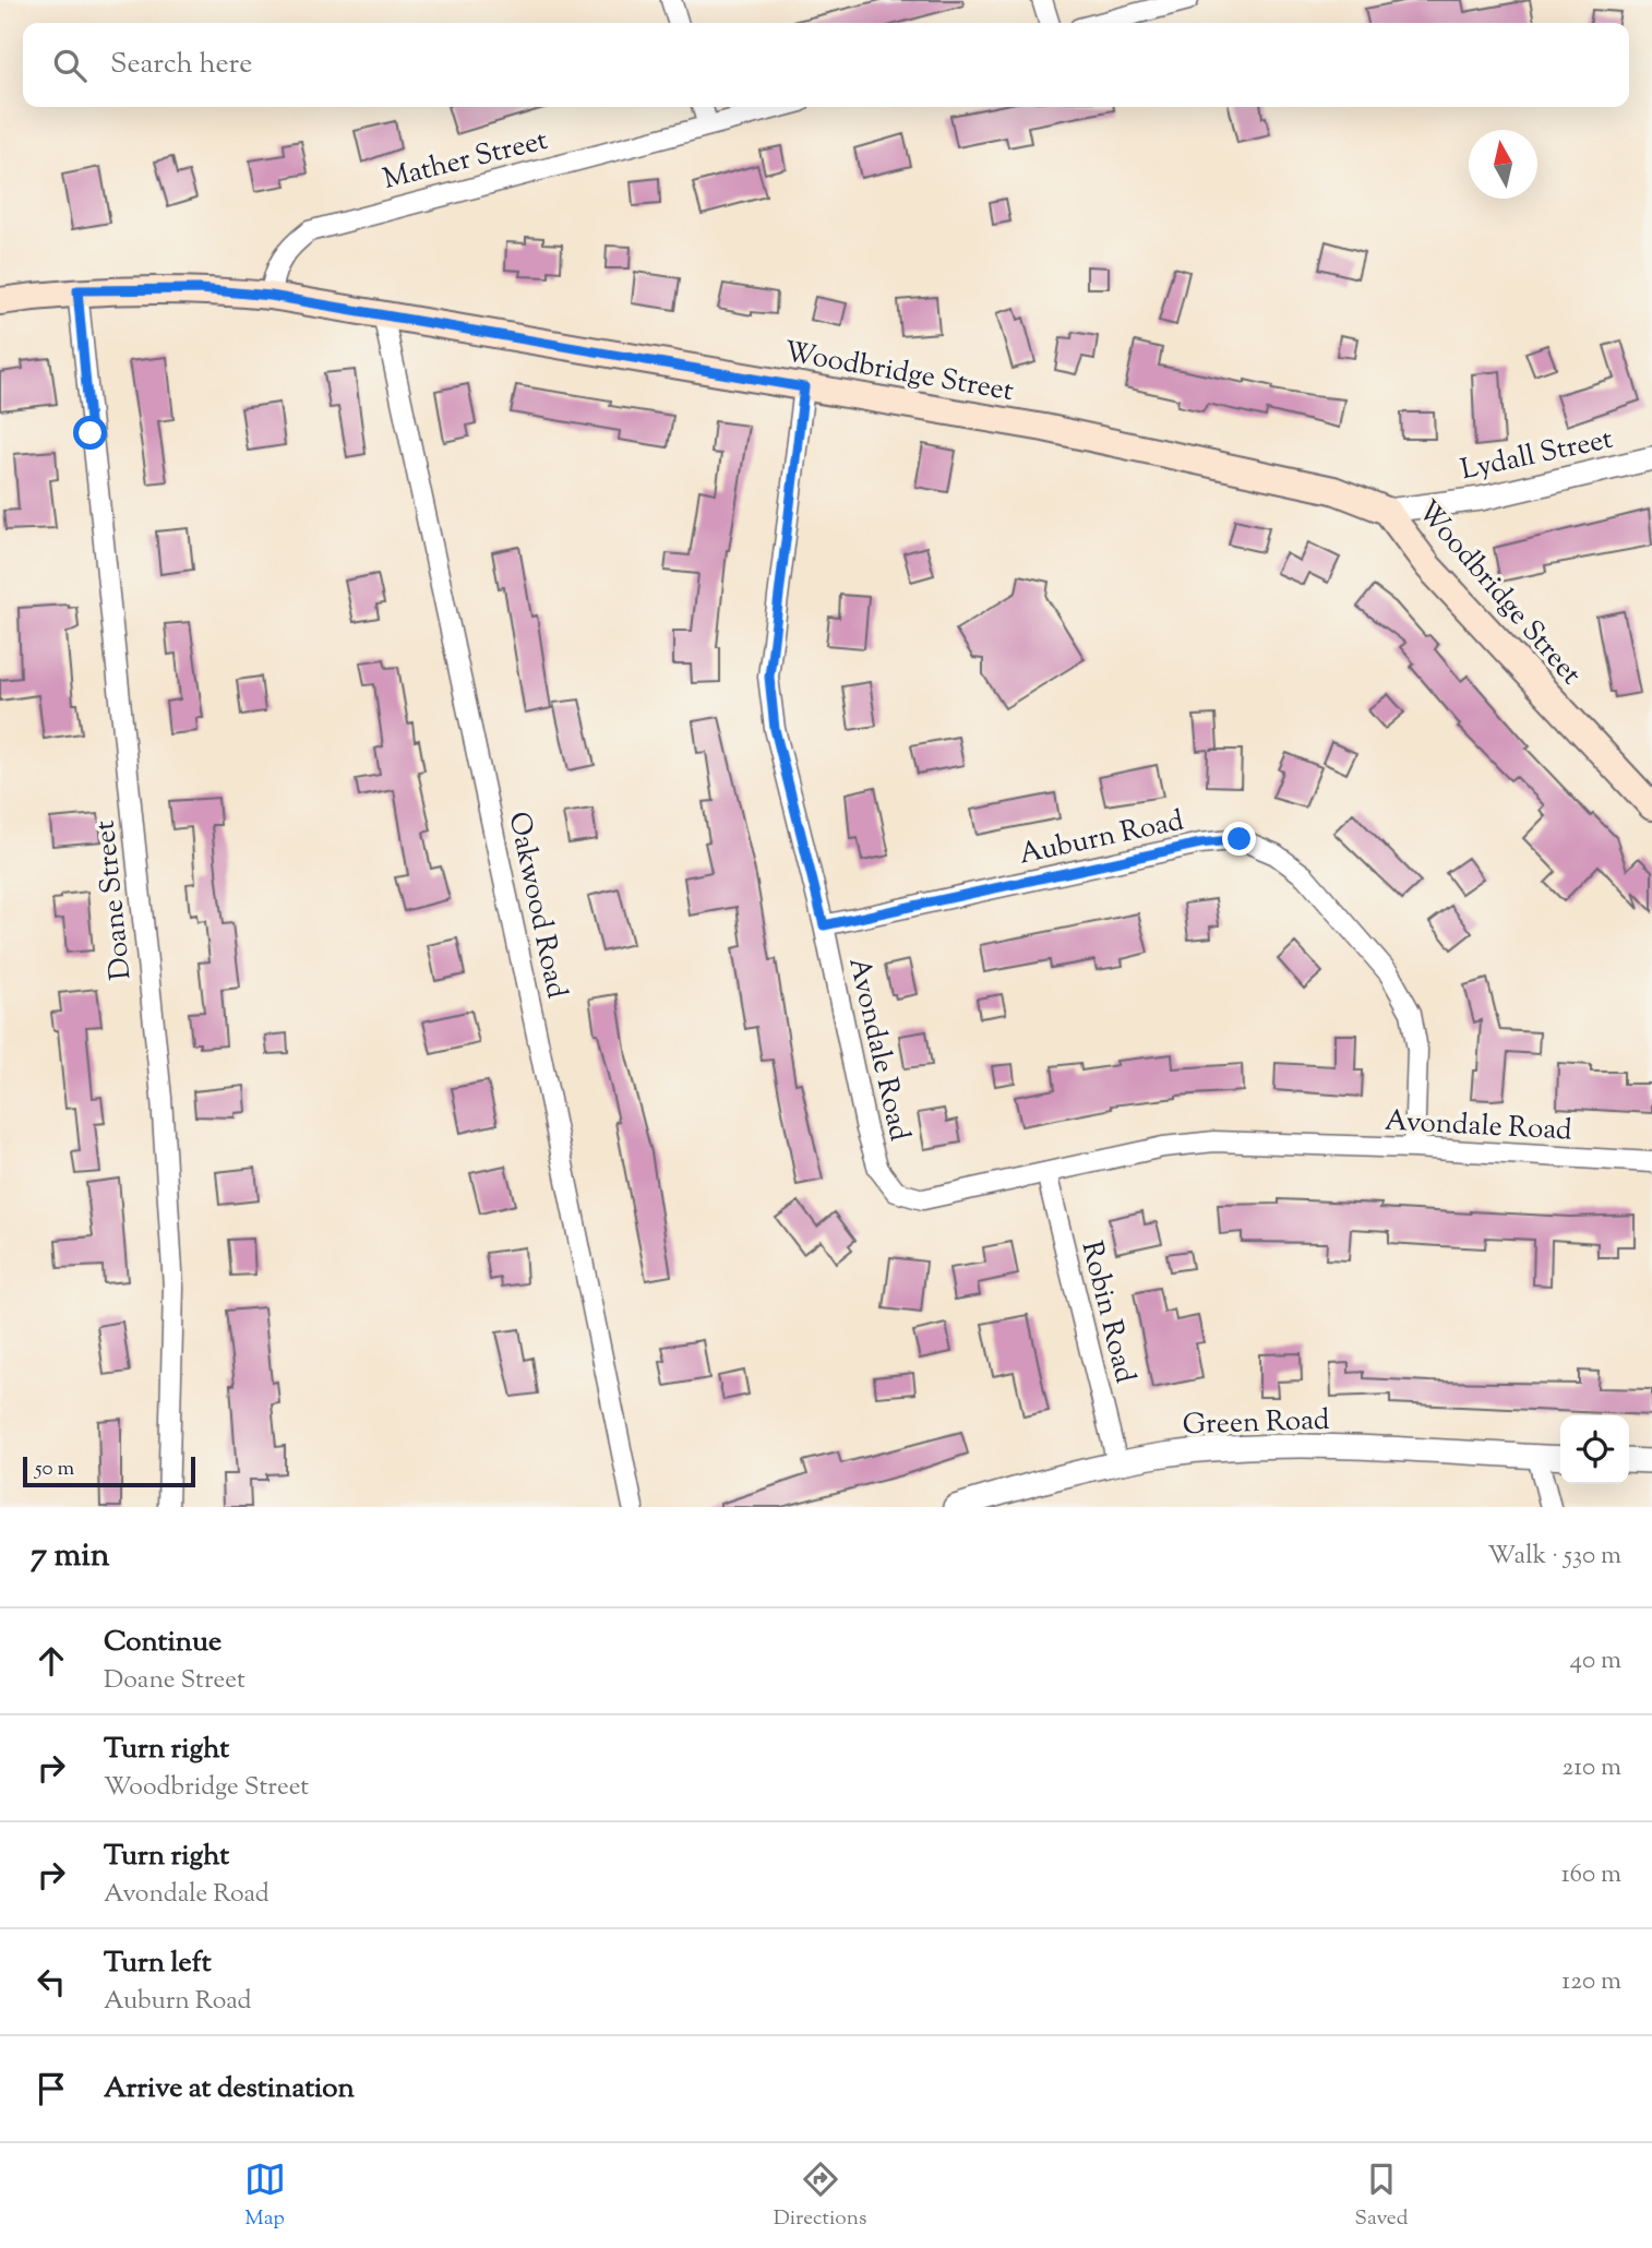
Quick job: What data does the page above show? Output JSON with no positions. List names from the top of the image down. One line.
{"streets":{"main road":["Woodbridge Street"],"street":["Mather Street","Lydall Street","Auburn Road","Doane Street","Oakwood Road","Avondale Road","Robin Road","Green Road"]},"crossings":[["Mather Street","Woodbridge Street"],["Woodbridge Street","Lydall Street"],["Woodbridge Street","Doane Street"],["Woodbridge Street","Oakwood Road"],["Woodbridge Street","Avondale Road"],["Auburn Road","Avondale Road"],["Avondale Road","Robin Road"],["Robin Road","Green Road"]],"scale_bar":"50 m","north":"top","page":{"search":"Search here","scale":"50 m","heading":["7 min","Walk · 530 m"],"list":[["Continue","Doane Street","40 m"],["Turn right","Woodbridge Street","210 m"],["Turn right","Avondale Road","160 m"],["Turn left","Auburn Road","120 m"],"Arrive at destination"],"nav":["Map","Directions","Saved"]}}
